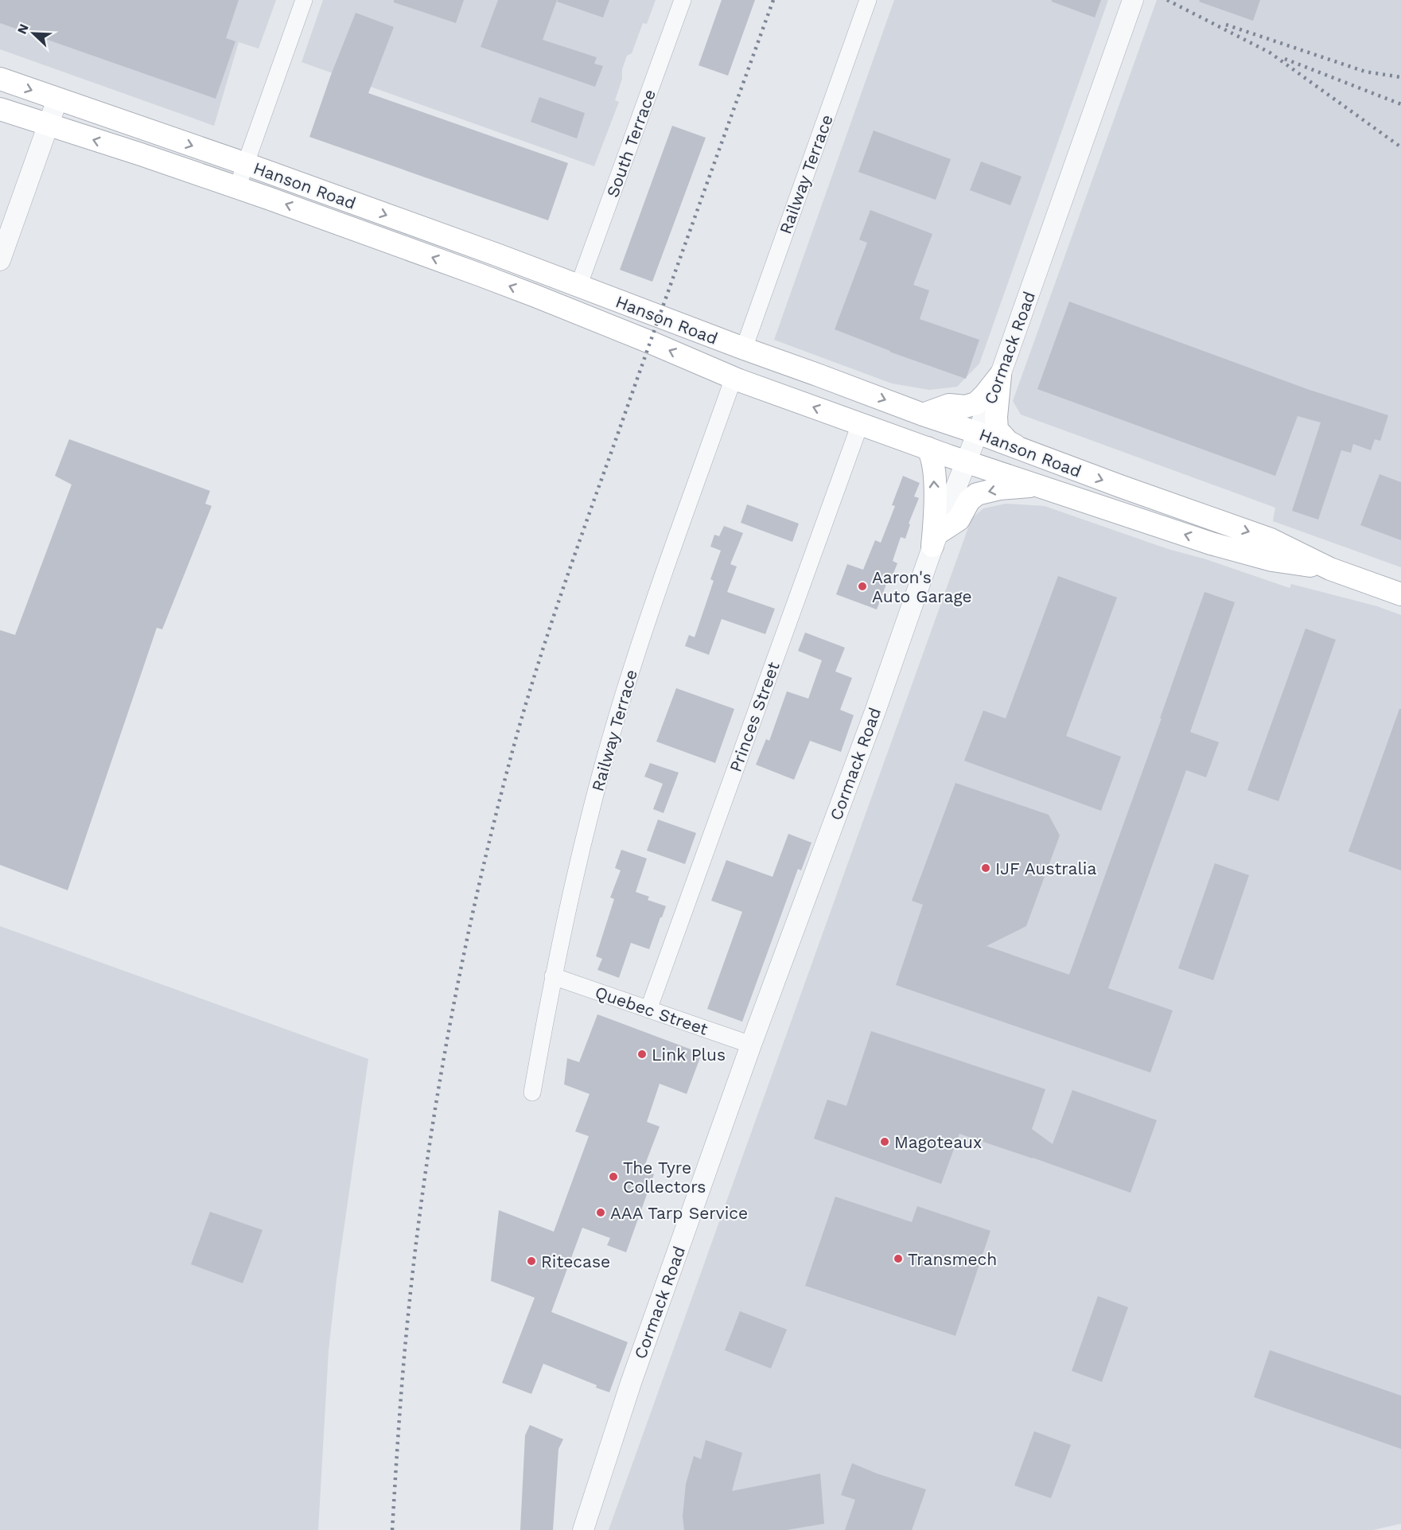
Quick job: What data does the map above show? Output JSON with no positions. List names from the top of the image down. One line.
{"streets":{"main road":["Hanson Road"],"street":["South Terrace","Railway Terrace","Cormack Road","Princes Street","Quebec Street"]},"crossings":[["South Terrace","Hanson Road"],["Railway Terrace","Hanson Road"],["Railway Terrace","Quebec Street"],["Hanson Road","Cormack Road"],["Hanson Road","Princes Street"],["Cormack Road","Quebec Street"],["Princes Street","Quebec Street"]],"places":["Aaron's Auto Garage","IJF Australia","Link Plus","Magoteaux","The Tyre Collectors","AAA Tarp Service","Transmech","Ritecase"],"north":"top left"}
